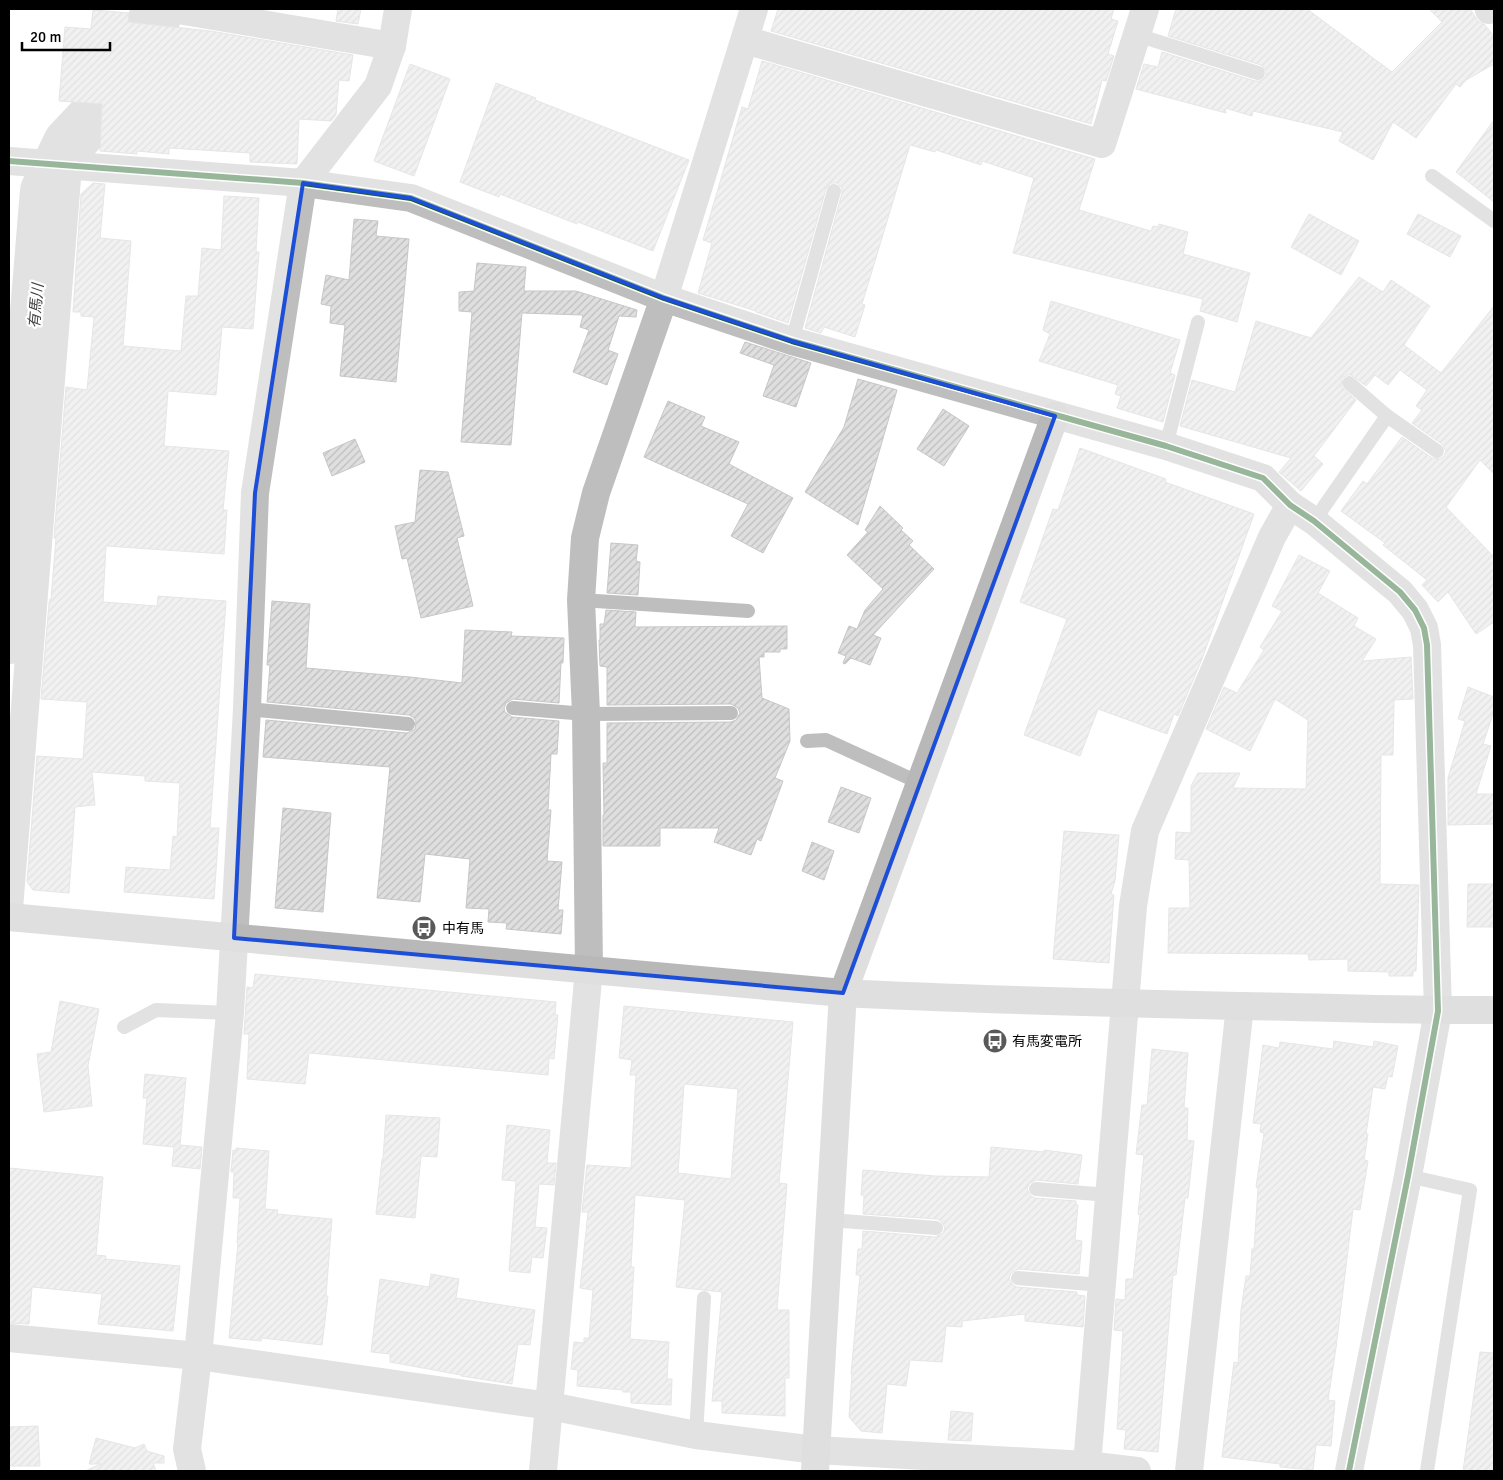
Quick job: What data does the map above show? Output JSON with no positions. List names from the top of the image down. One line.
{"water":["有馬川"],"places":{"bus stop":["中有馬","有馬変電所"]},"scale_bar":"20 m"}
